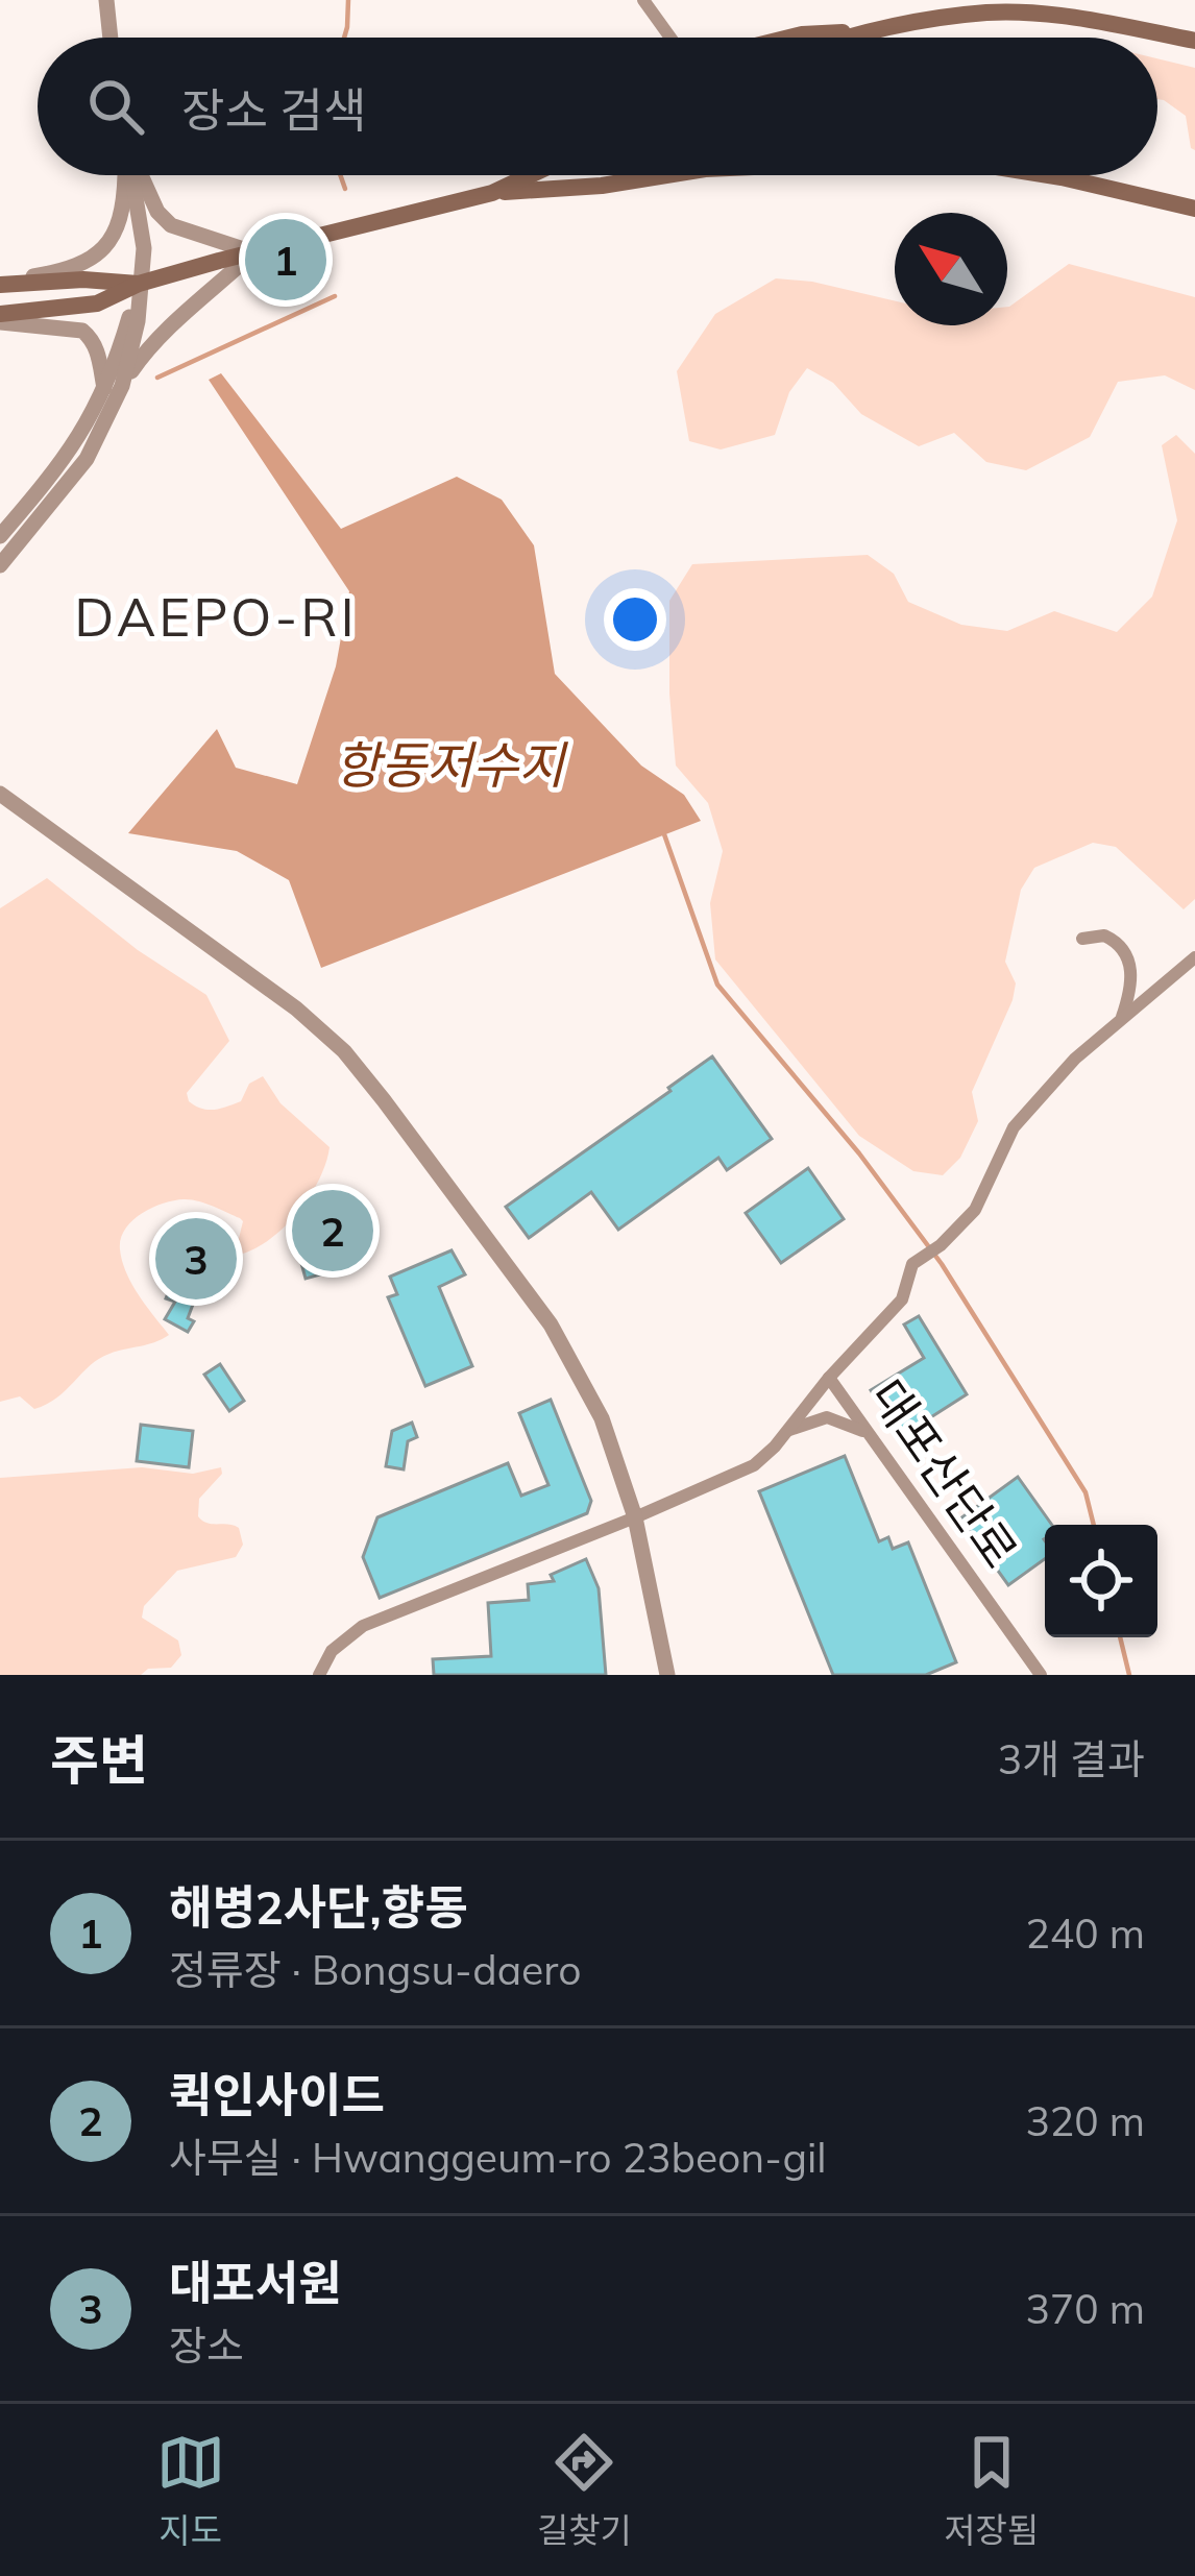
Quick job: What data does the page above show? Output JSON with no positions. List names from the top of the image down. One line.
{"streets":{"street":["대포산단로"]},"districts":["DAEPO-RI"],"water":["항동저수지"],"north":"top left","page":{"search":"장소 검색","pins":["1","2","3"],"heading":["주변","3개 결과"],"list":[{"mark":"1","name":"해병2사단,향동","note":"정류장 · Bongsu-daero","value":"240 m"},{"mark":"2","name":"퀵인사이드","note":"사무실 · Hwanggeum-ro 23beon-gil","value":"320 m"},{"mark":"3","name":"대포서원","note":"장소","value":"370 m"}],"nav":["지도","길찾기","저장됨"]}}
